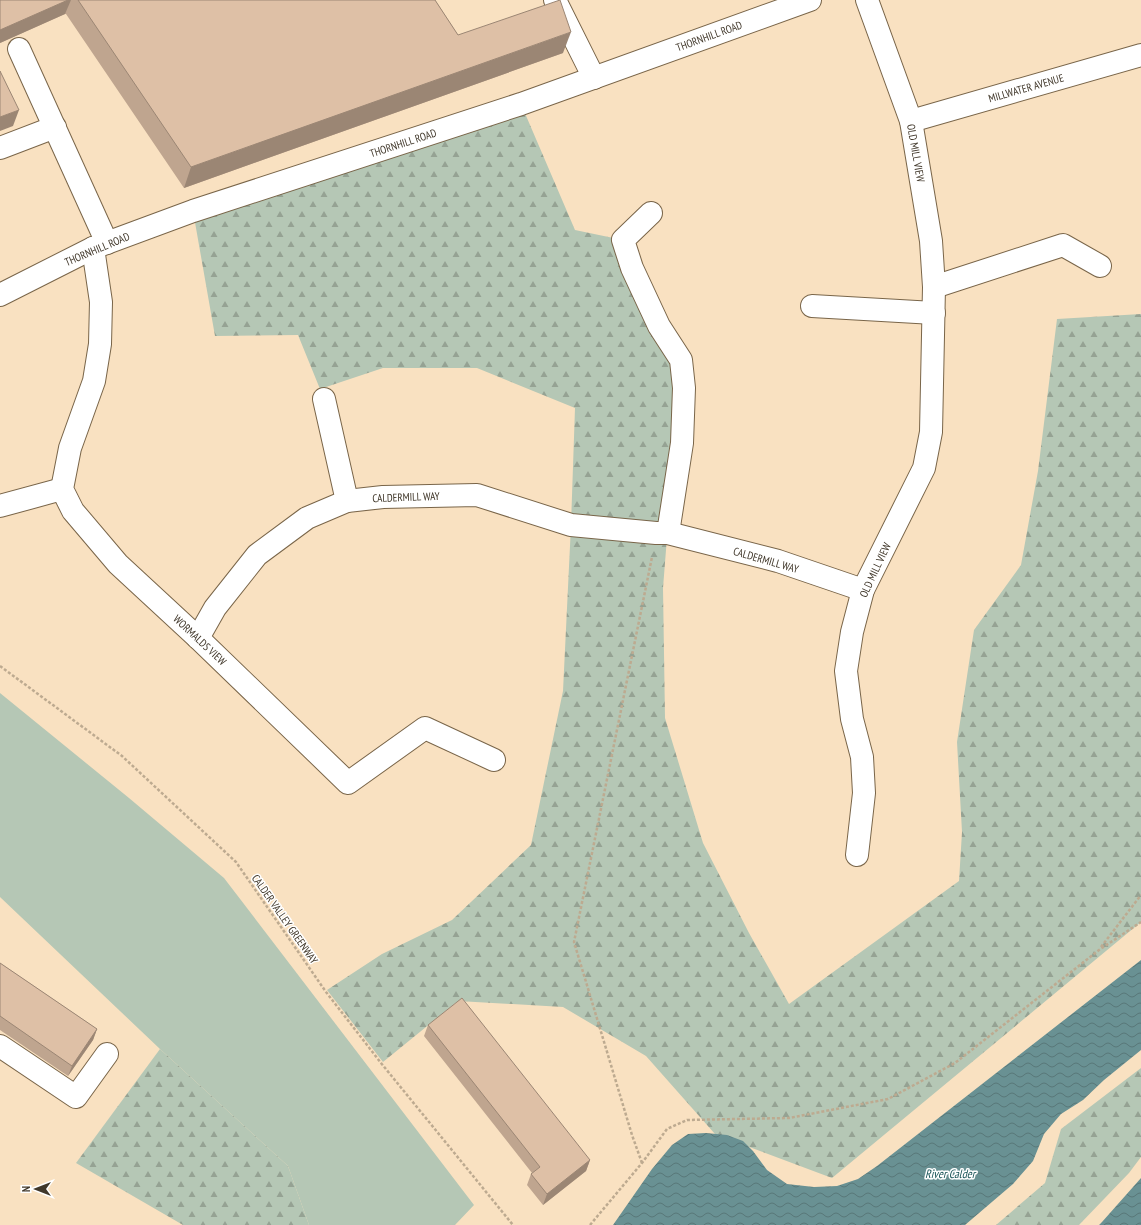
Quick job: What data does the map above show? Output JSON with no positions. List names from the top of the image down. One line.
{"streets":{"street":["THORNHILL ROAD","MILLWATER AVENUE","OLD MILL VIEW","CALDERMILL WAY","WORMALDS VIEW"],"path":["CALDER VALLEY GREENWAY"]},"crossings":[["MILLWATER AVENUE","OLD MILL VIEW"],["OLD MILL VIEW","CALDERMILL WAY"],["CALDERMILL WAY","WORMALDS VIEW"]],"water":["River Calder"],"north":"left"}
